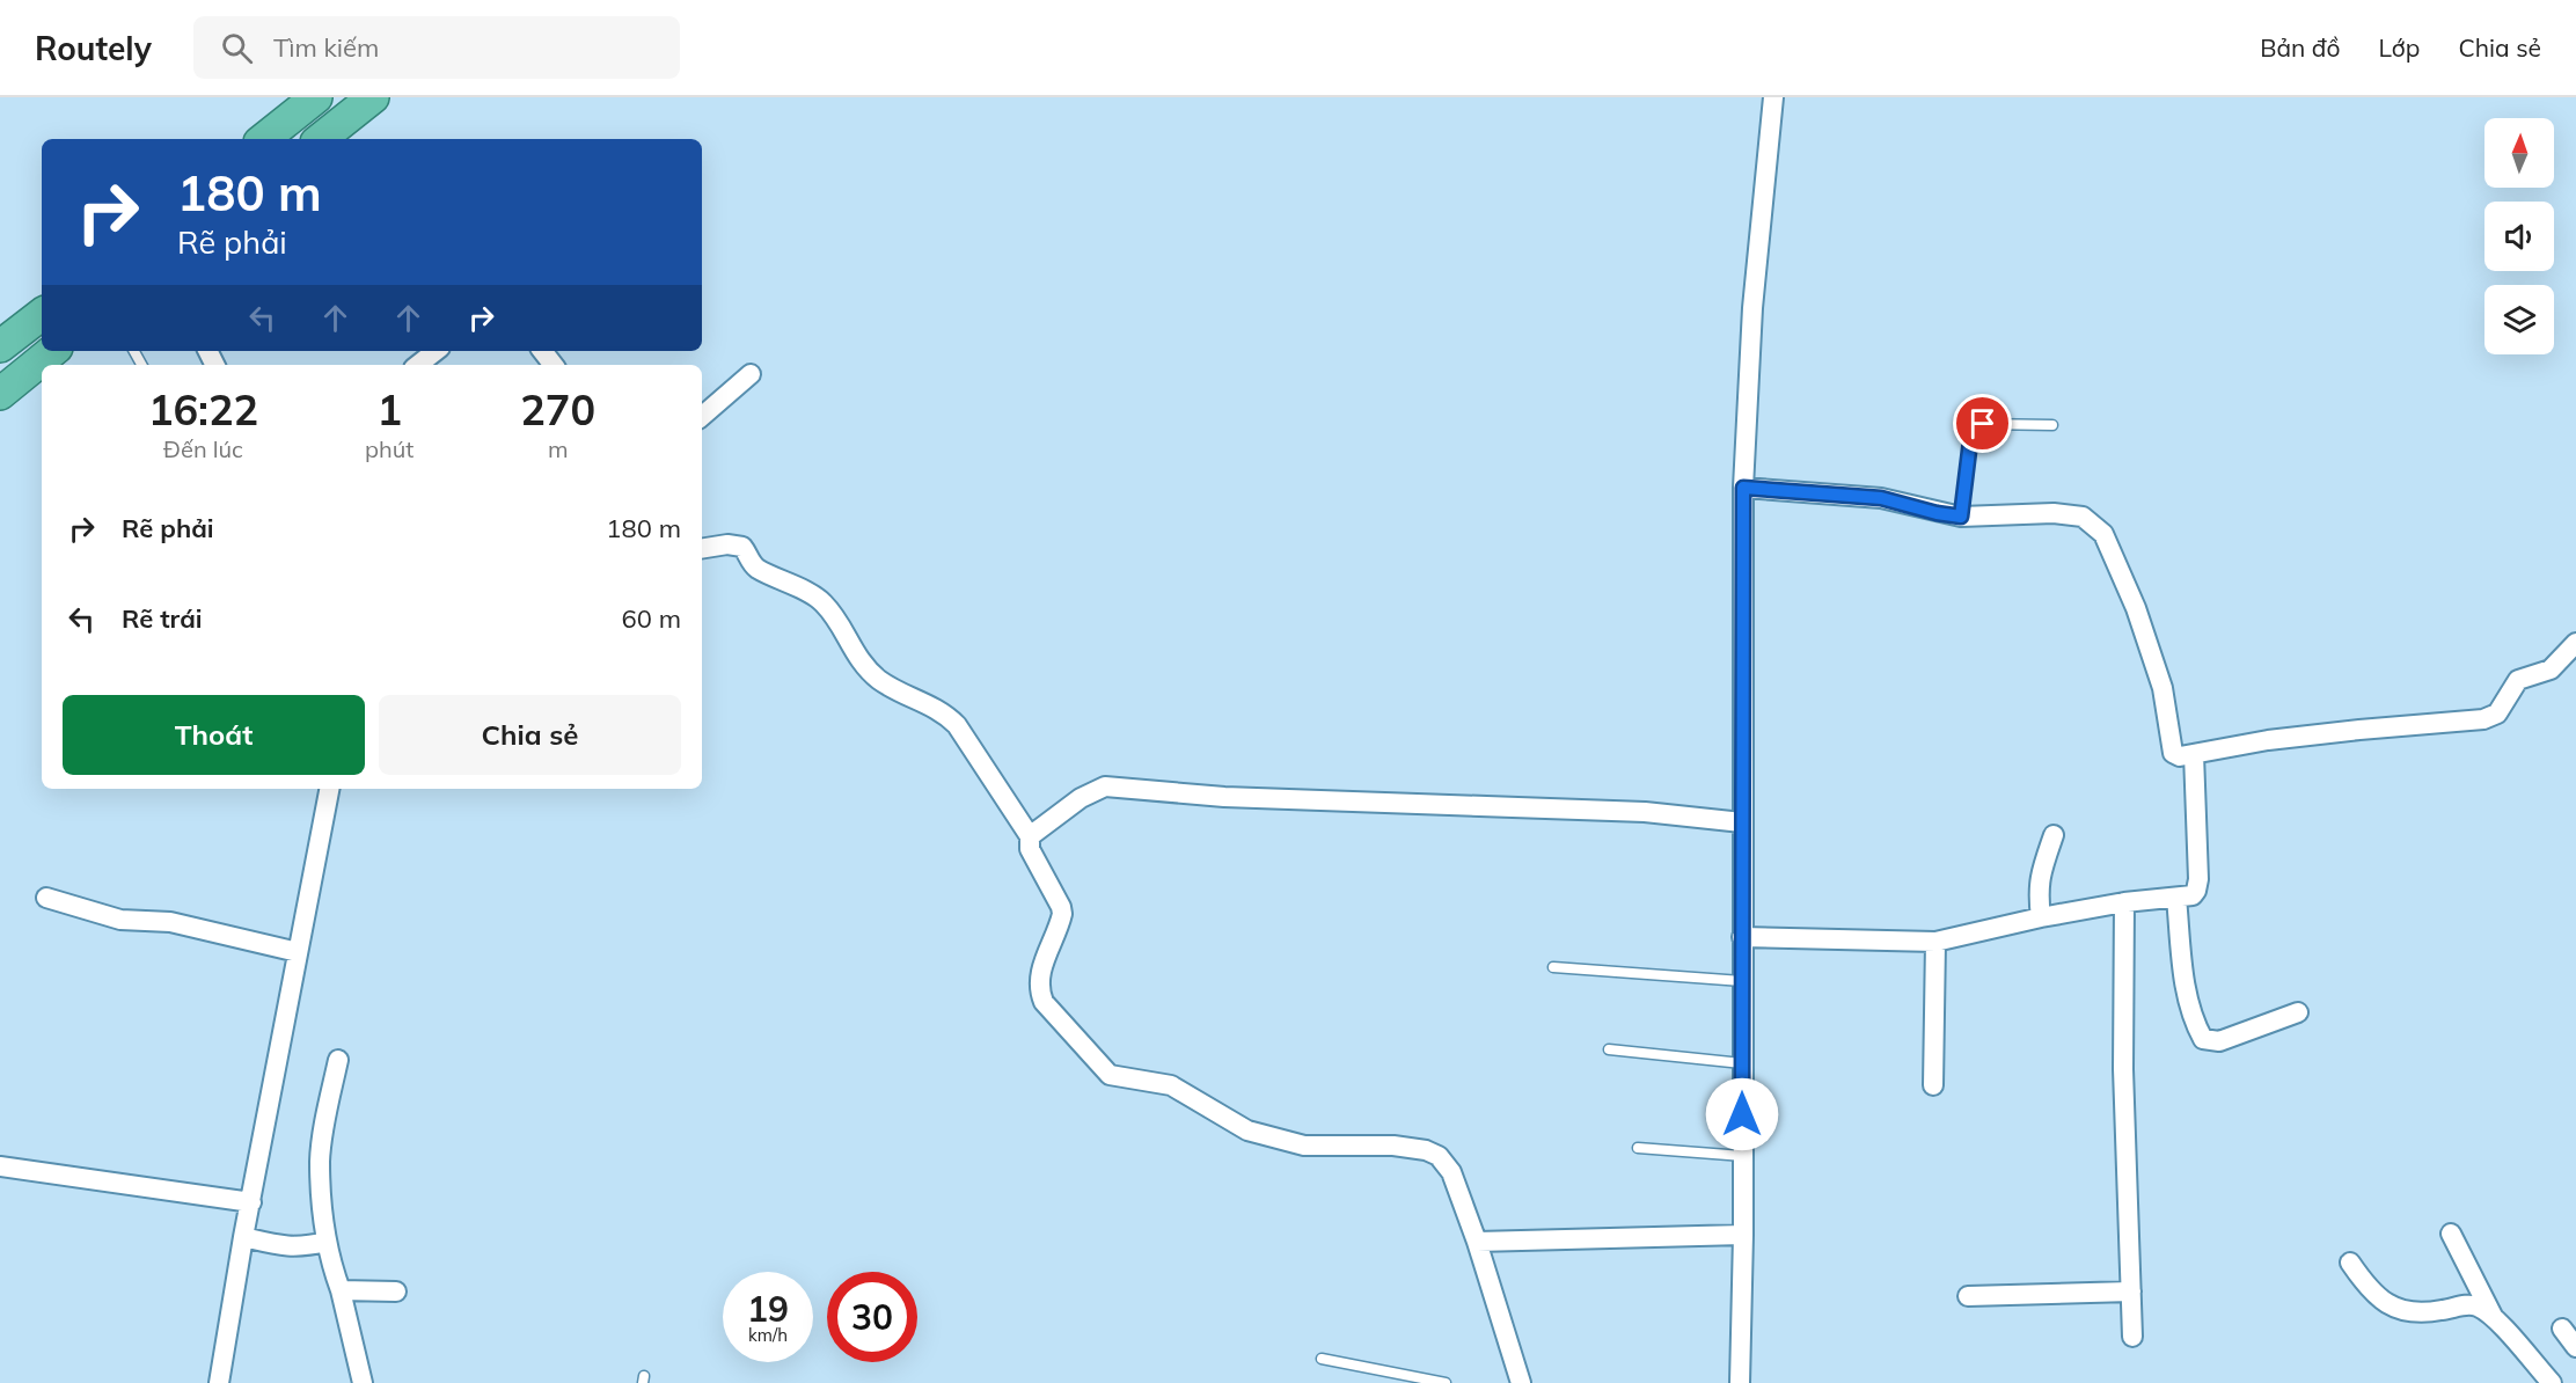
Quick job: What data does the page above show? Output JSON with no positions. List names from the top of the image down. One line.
{"north":"top","page":{"header":"Routely","search":"Tìm kiếm","nav":["Bản đồ","Lớp","Chia sẻ"],"turn":["180 m","Rẽ phải"],"eta":["16:22","Đến lúc","1","phút","270","m"],"list":[{"name":"Rẽ phải","value":"180 m"},{"name":"Rẽ trái","value":"60 m"}],"buttons":["Thoát","Chia sẻ"],"speed":"19 km/h","limit":"30"}}
